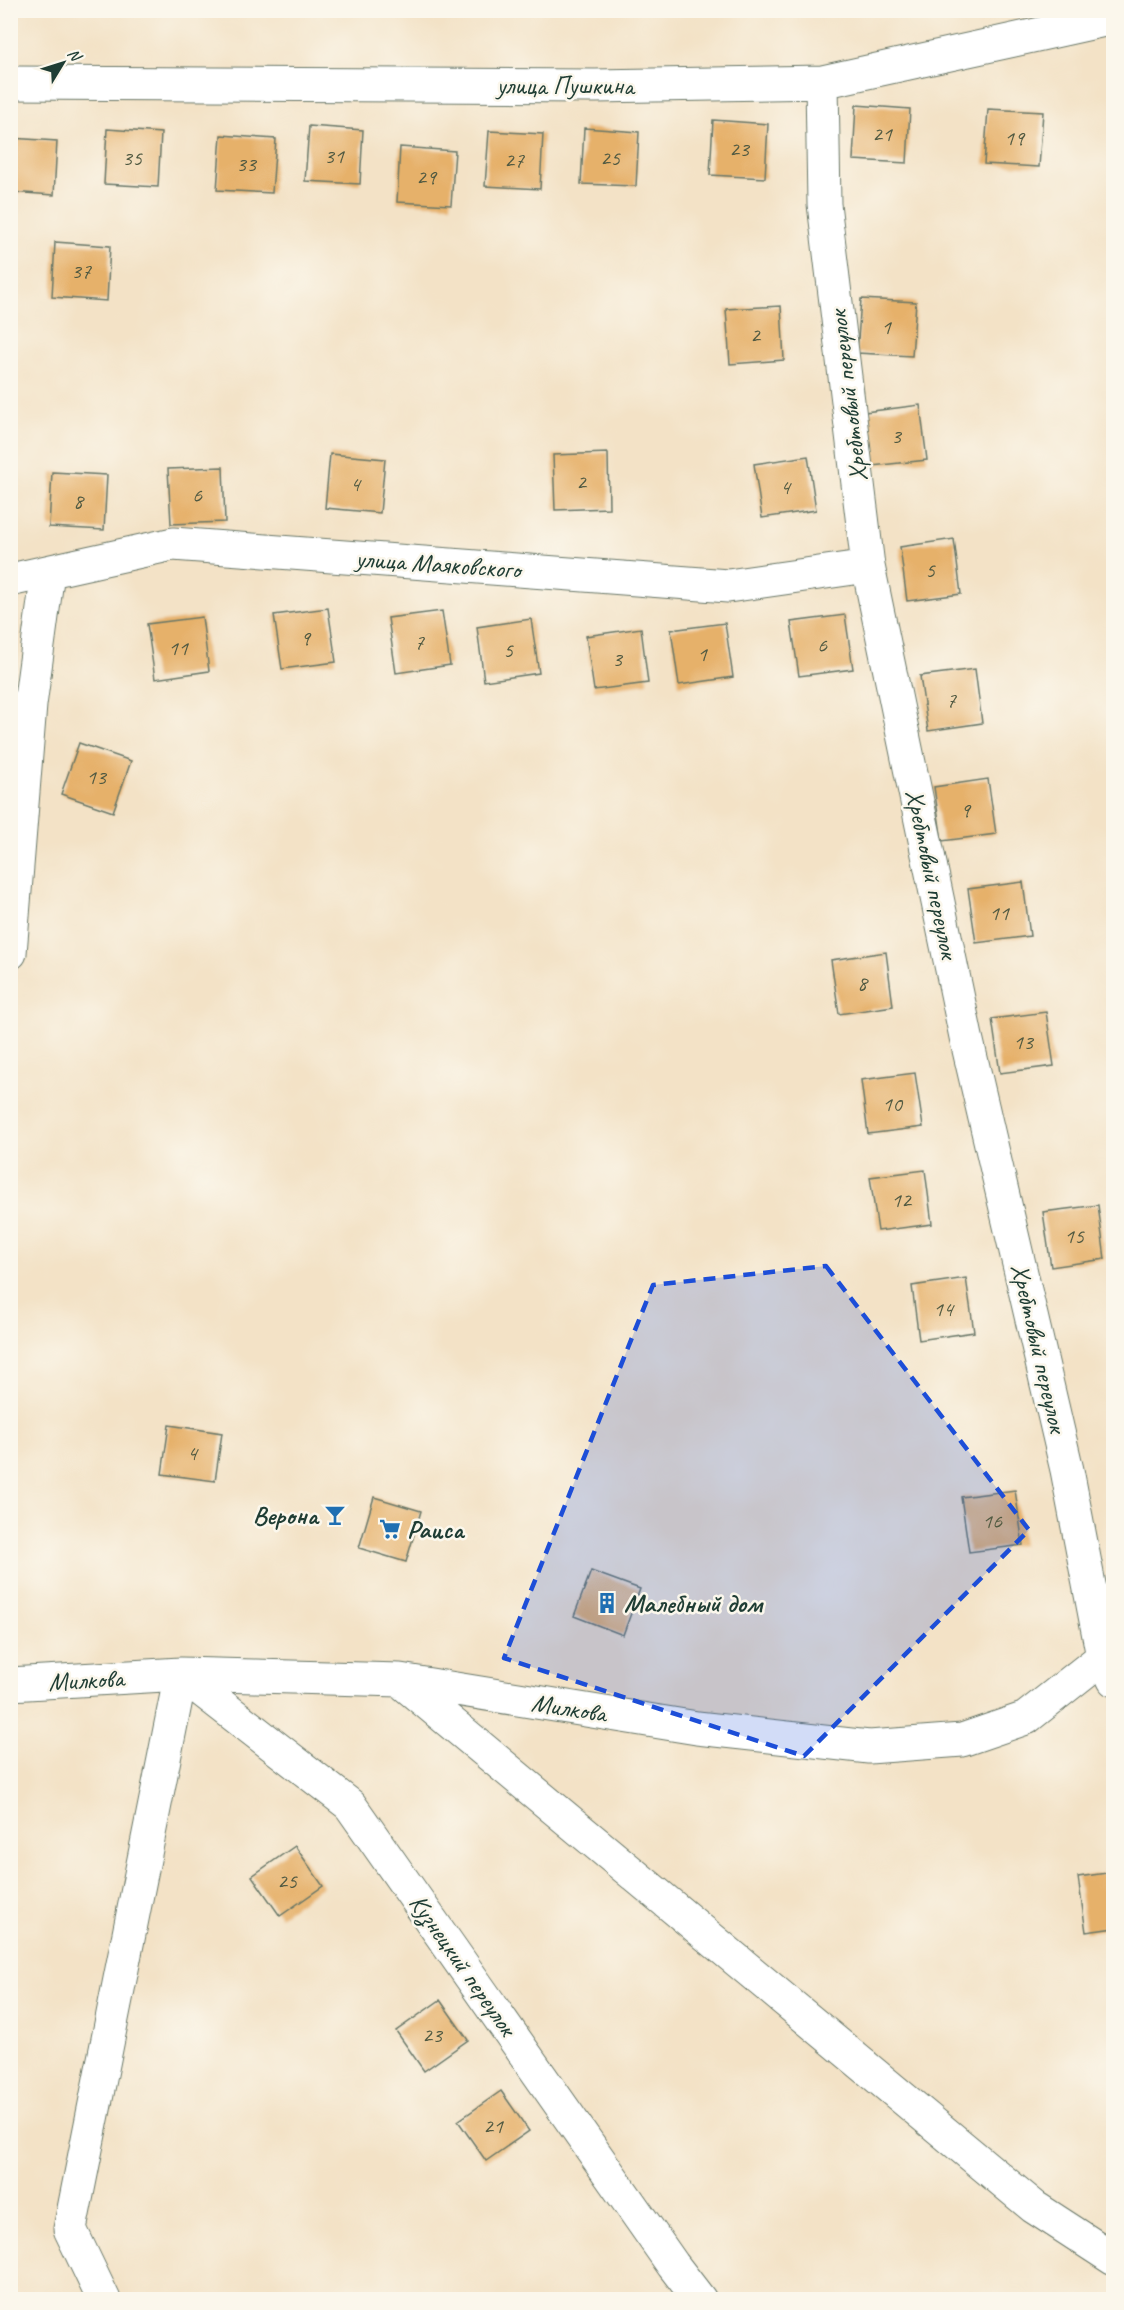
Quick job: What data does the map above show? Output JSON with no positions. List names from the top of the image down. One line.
{"streets":{"lane":["улица Пушкина","Хребтовый переулок","улица Маяковского","Милкова","Кузнецкий переулок"]},"crossings":[["улица Пушкина","Хребтовый переулок"],["Хребтовый переулок","улица Маяковского"],["Хребтовый переулок","Милкова"],["Милкова","Кузнецкий переулок"]],"places":{"bar":["Верона"],"supermarket":["Раиса"],"building":["Малебный дом"]},"house_numbers":["21","19","23","31","35","25","27","33","29","37","1","2","3","2","4","4","6","8","5","9","7","6","11","5","1","3","7","13","9","11","8","13","10","12","15","14","4","16","25","23","21"],"north":"top right"}
